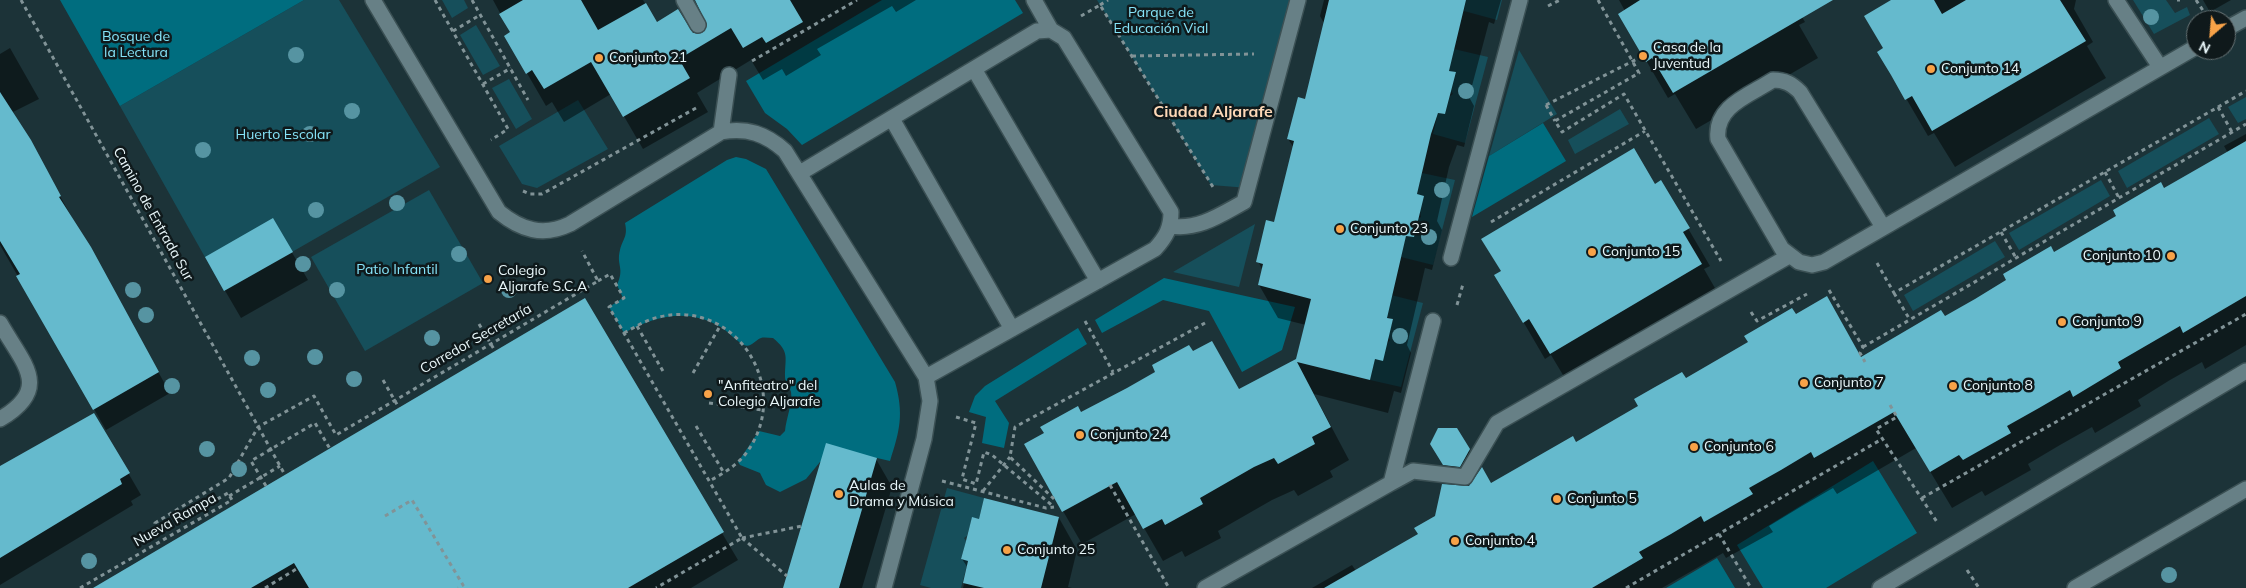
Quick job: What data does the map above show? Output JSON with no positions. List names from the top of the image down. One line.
{"streets":{"path":["Camino de Entrada Sur","Corredor Secretaría","Nueva Rampa"]},"crossings":[["Camino de Entrada Sur","Corredor Secretaría"],["Camino de Entrada Sur","Nueva Rampa"],["Corredor Secretaría","Nueva Rampa"]],"districts":["Ciudad Aljarafe"],"parks":["Parque de Educación Vial","Bosque de la Lectura","Huerto Escolar","Patio Infantil"],"places":["Casa de la Juventud","Conjunto 21","Conjunto 14","Conjunto 23","Conjunto 15","Conjunto 10","Colegio Aljarafe S.C.A","Conjunto 9","Conjunto 7","Conjunto 8","\"Anfiteatro\" del Colegio Aljarafe","Conjunto 24","Conjunto 6","Aulas de Drama y Música","Conjunto 5","Conjunto 4","Conjunto 25"],"north":"bottom left"}
